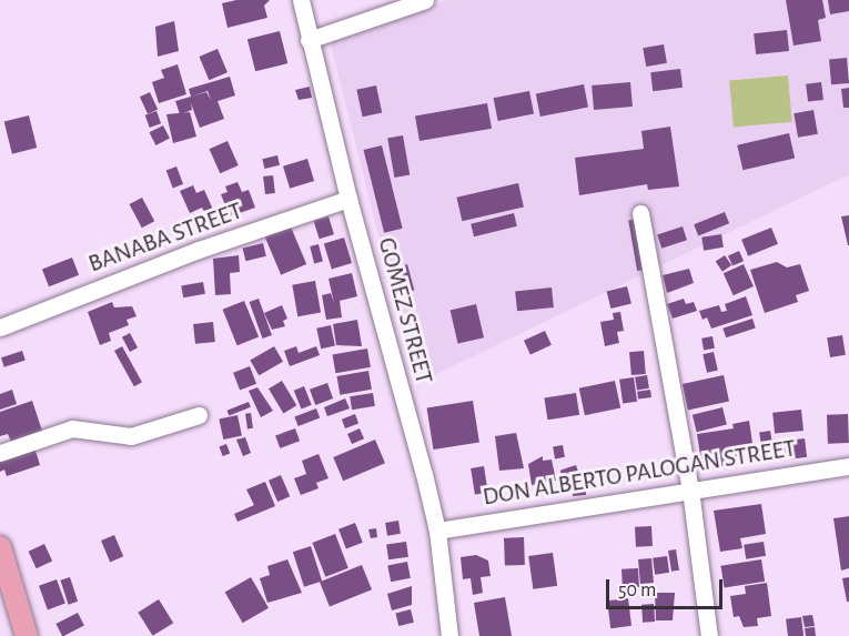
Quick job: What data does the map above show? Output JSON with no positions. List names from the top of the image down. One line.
{"streets":{"street":["BANABA STREET","GOMEZ STREET","DON ALBERTO PALOGAN STREET"]},"crossings":[["BANABA STREET","GOMEZ STREET"],["GOMEZ STREET","DON ALBERTO PALOGAN STREET"]],"scale_bar":"50 m"}
